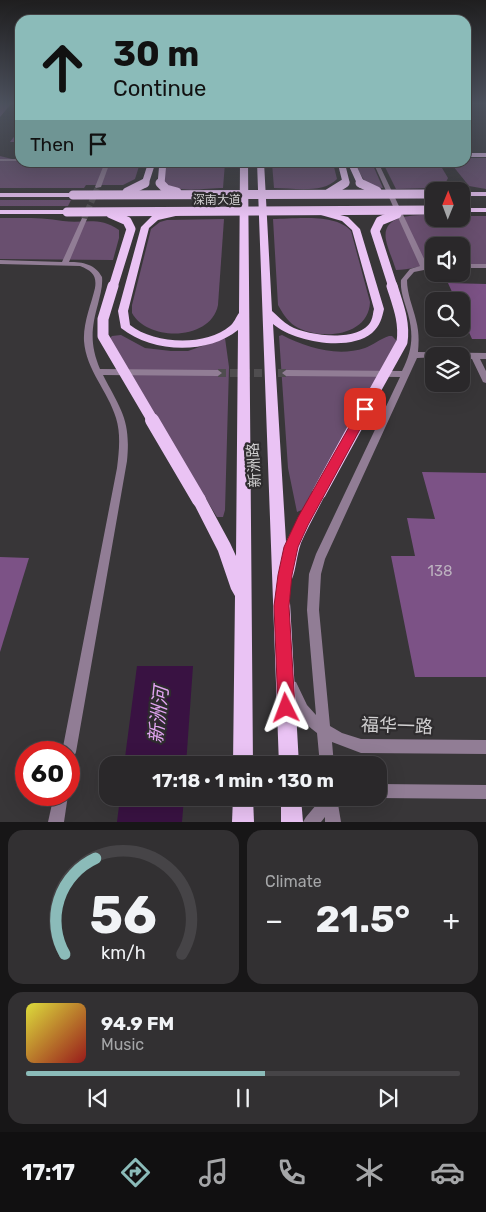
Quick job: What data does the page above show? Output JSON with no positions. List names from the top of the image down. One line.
{"streets":{"main road":["深南大道","新洲路"],"street":["福华一路"]},"crossings":[["新洲路","福华一路"]],"water":["新洲河"],"house_numbers":["138"],"north":"top","page":{"turn":["30 m","Continue"],"then":"Then","limit":"60","trip":"17:18 · 1 min · 130 m","tile":"Climate","heat":["−","21.5°","+"],"song":["94.9 FM","Music"],"tabs":"17:17","gauge":["56","km/h"]}}
